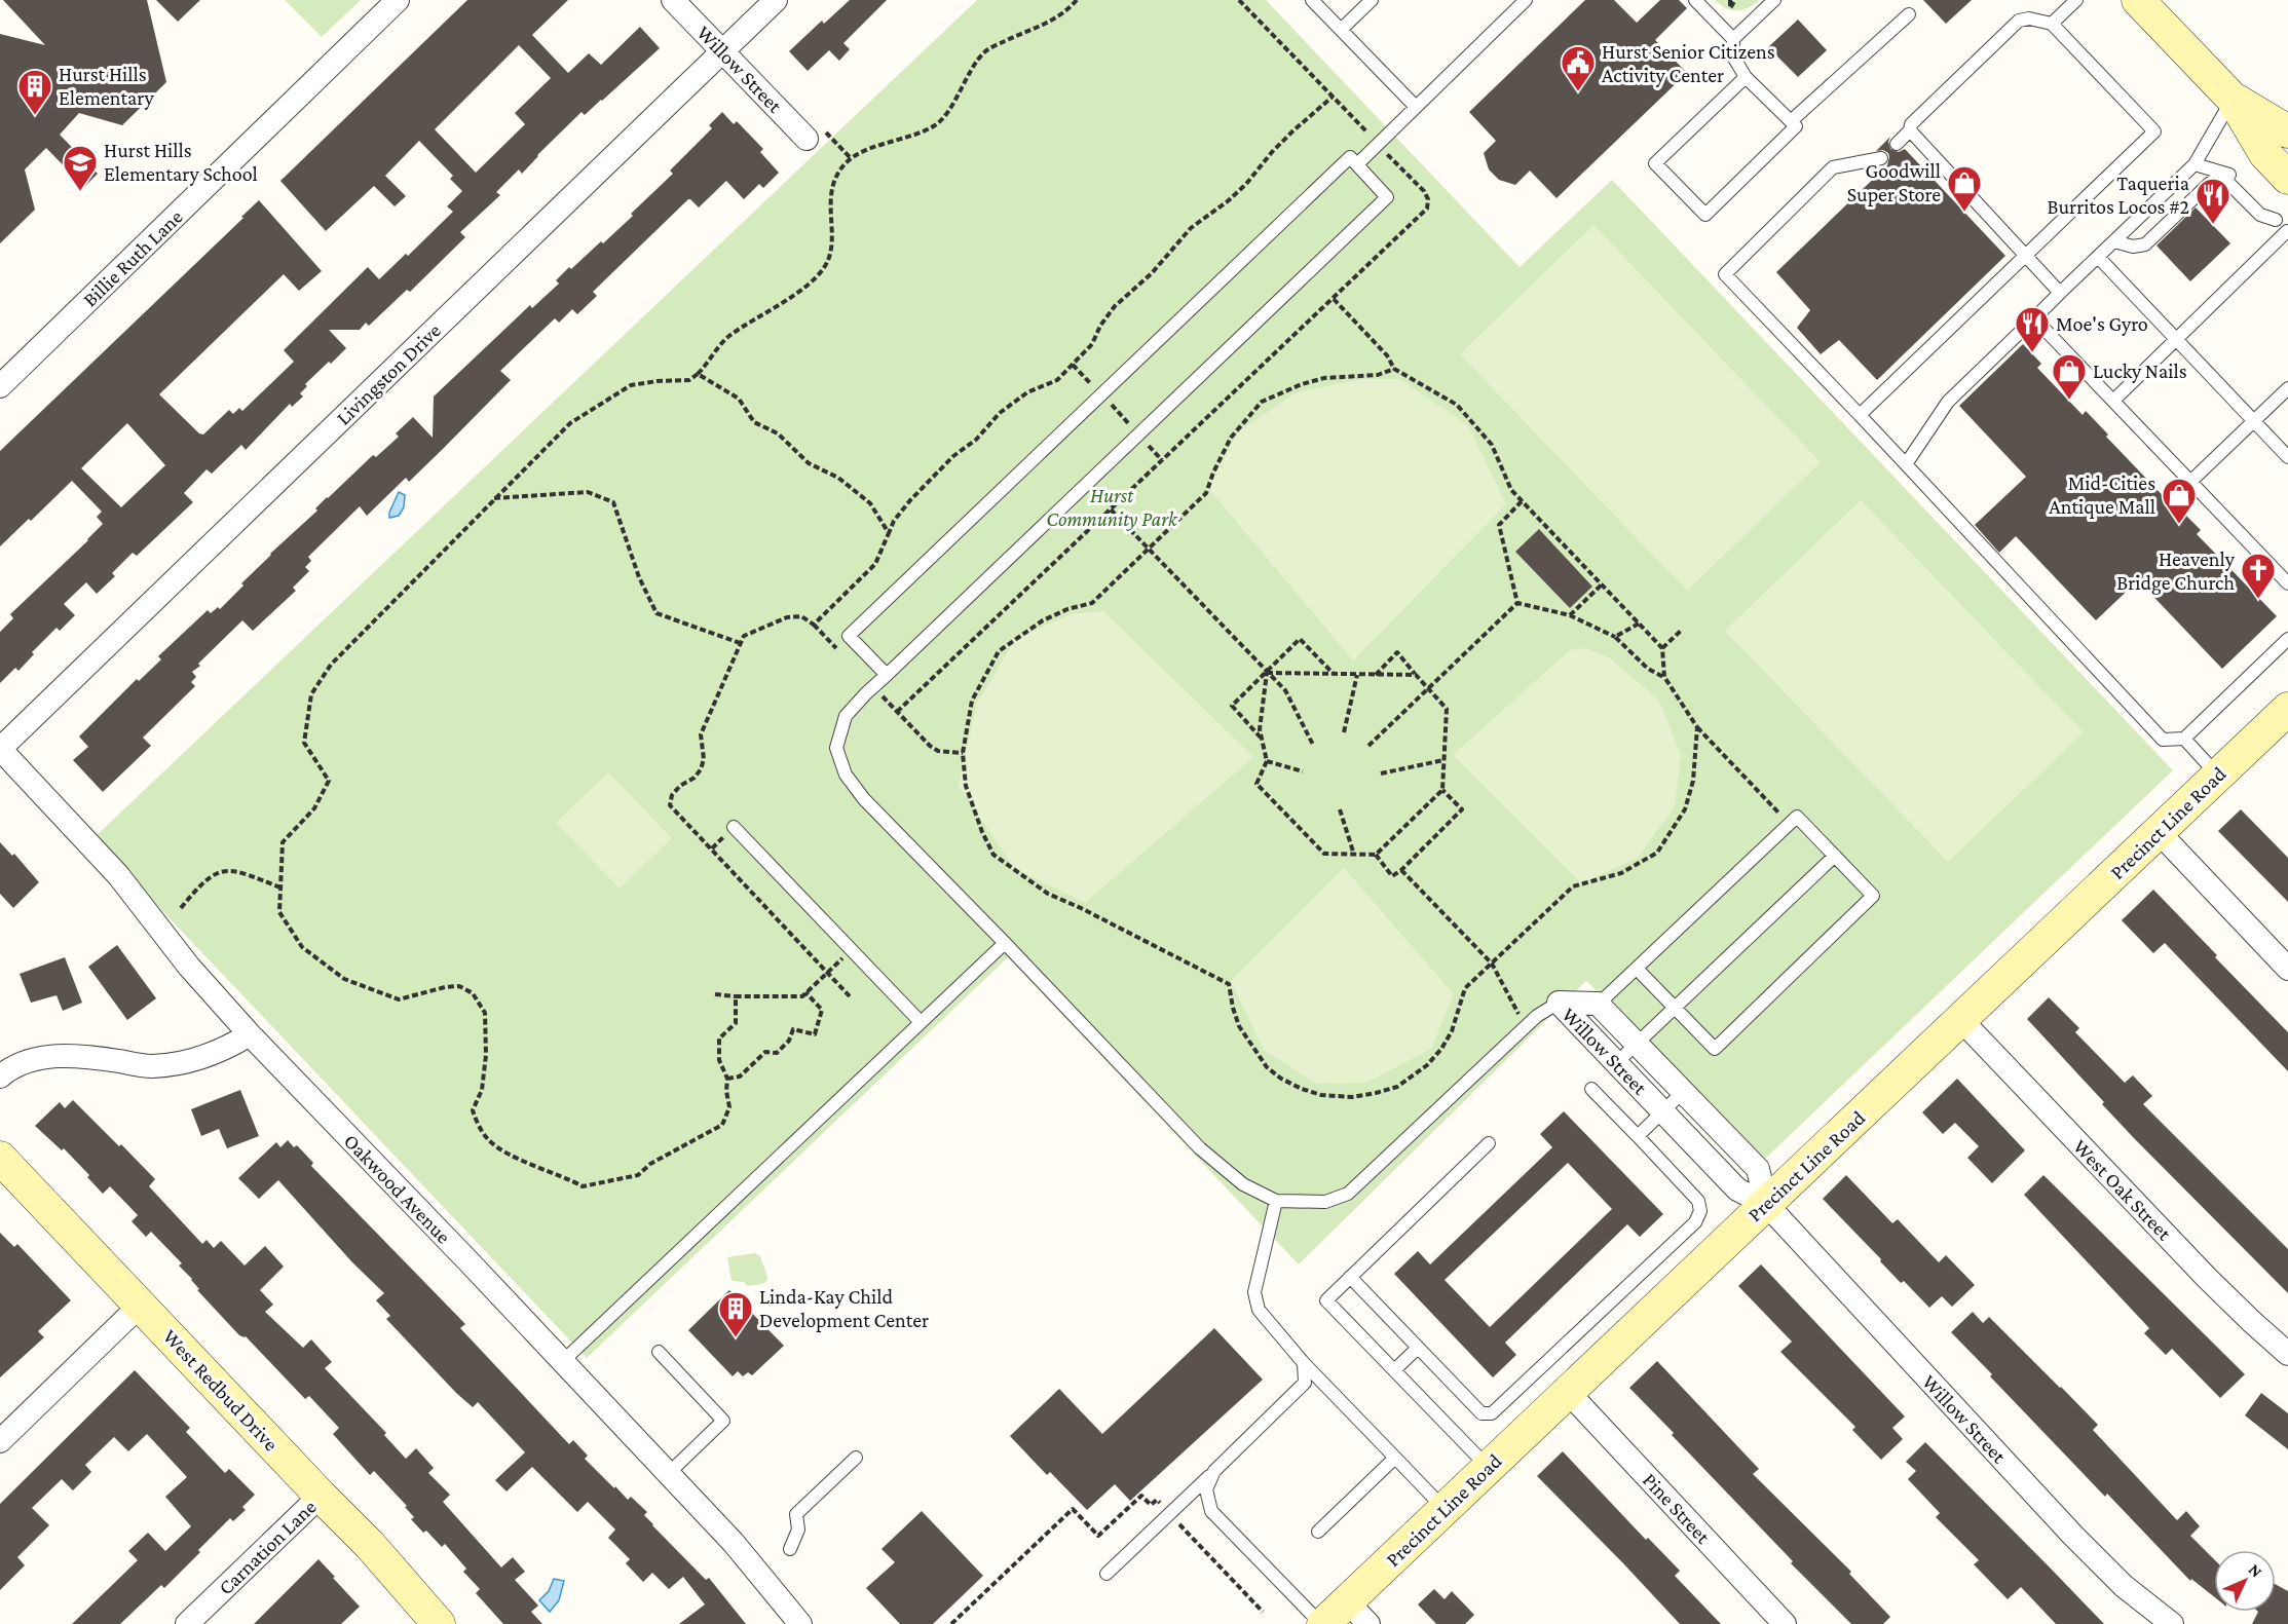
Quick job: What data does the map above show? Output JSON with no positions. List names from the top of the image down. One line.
{"streets":{"main road":["Precinct Line Road","West Redbud Drive"],"street":["Willow Street","Billie Ruth Lane","Livingston Drive","Oakwood Avenue","West Oak Street","Pine Street","Carnation Lane"]},"crossings":[["Willow Street","Livingston Drive"],["Willow Street","Precinct Line Road"],["Livingston Drive","Oakwood Avenue"],["Precinct Line Road","West Oak Street"],["Precinct Line Road","Pine Street"],["West Redbud Drive","Carnation Lane"]],"parks":["Hurst Community Park"],"places":{"public building":["Hurst Senior Citizens Activity Center"],"building":["Hurst Hills Elementary","Linda-Kay Child Development Center"],"school or university":["Hurst Hills Elementary School"],"shop":["Goodwill Super Store","Lucky Nails","Mid-Cities Antique Mall"],"restaurant":["Taqueria Burritos Locos #2","Moe's Gyro"],"church":["Heavenly Bridge Church"]},"north":"top right"}
